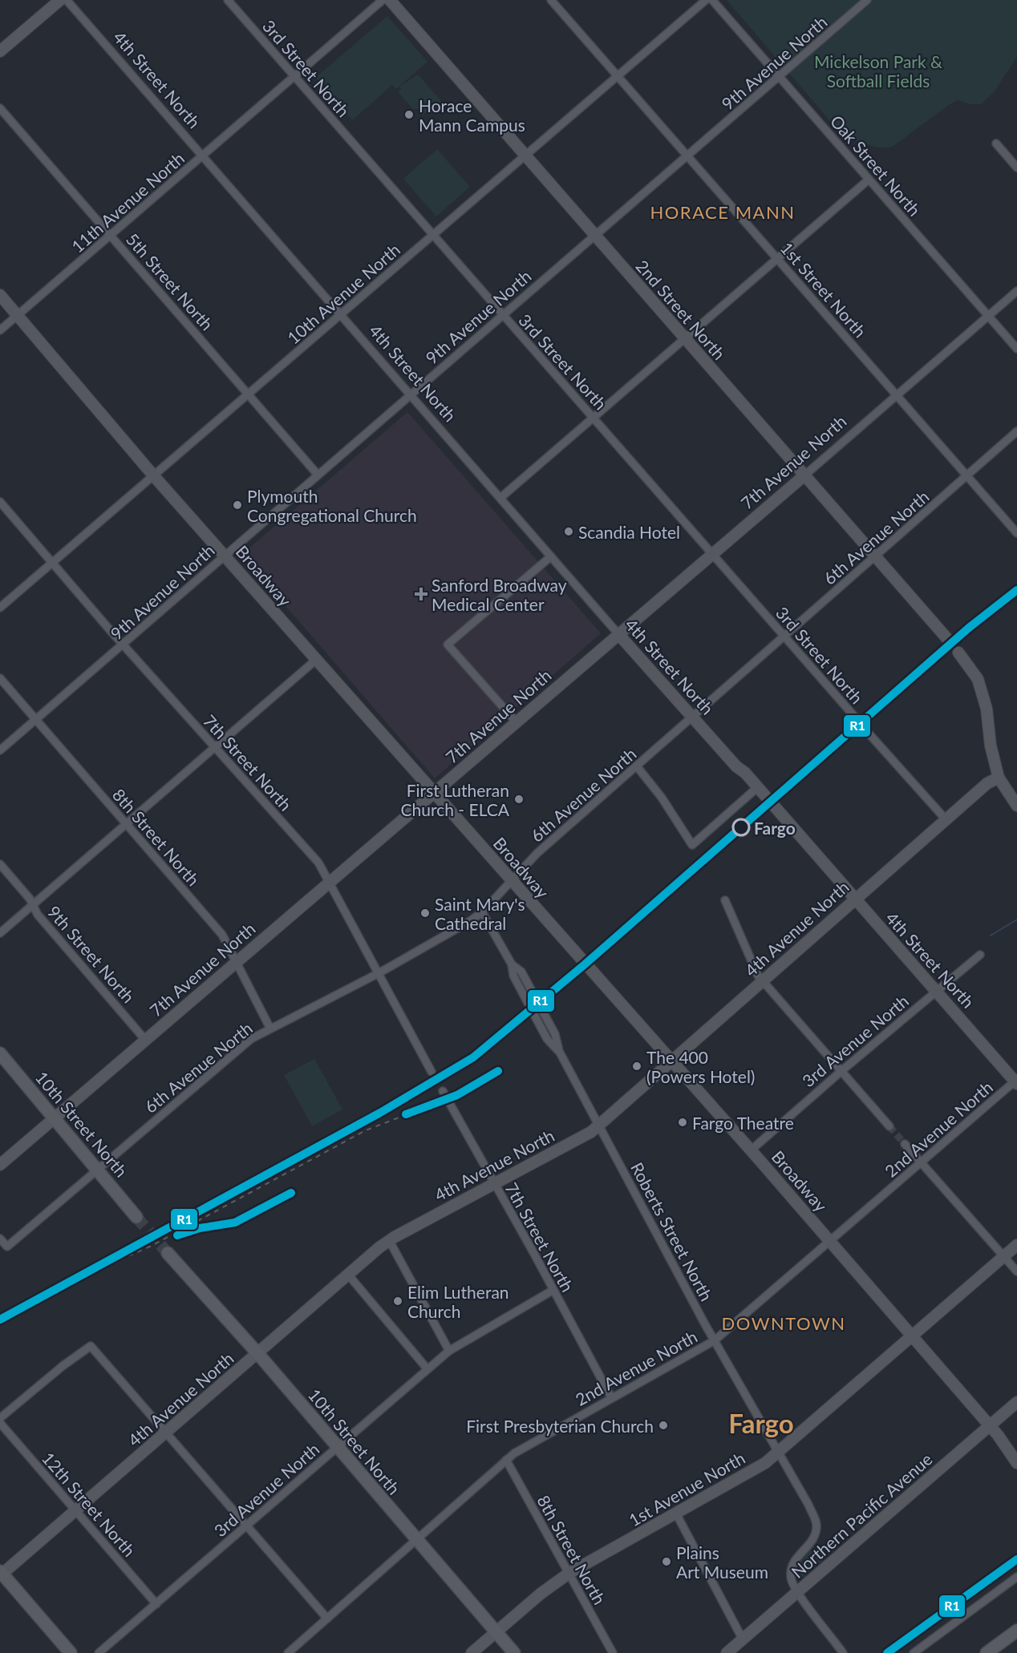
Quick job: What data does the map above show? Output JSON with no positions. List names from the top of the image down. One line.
{"streets":{"main road":["10th Street North"],"street":["9th Avenue North","3rd Street North","4th Street North","Oak Street North","11th Avenue North","5th Street North","1st Street North","10th Avenue North","2nd Street North","7th Avenue North","6th Avenue North","Broadway","7th Street North","8th Street North","4th Avenue North","9th Street North","3rd Avenue North","2nd Avenue North","Roberts Street North","1st Avenue North","12th Street North","Northern Pacific Avenue"]},"crossings":[["9th Avenue North","3rd Street North"],["9th Avenue North","4th Street North"],["9th Avenue North","Oak Street North"],["9th Avenue North","5th Street North"],["9th Avenue North","1st Street North"],["9th Avenue North","2nd Street North"],["9th Avenue North","Broadway"],["9th Avenue North","7th Street North"],["9th Avenue North","8th Street North"],["3rd Street North","11th Avenue North"],["3rd Street North","10th Avenue North"],["3rd Street North","7th Avenue North"],["3rd Street North","6th Avenue North"],["4th Street North","11th Avenue North"],["4th Street North","10th Avenue North"],["4th Street North","7th Avenue North"],["4th Street North","6th Avenue North"],["4th Street North","4th Avenue North"],["4th Street North","3rd Avenue North"],["4th Street North","2nd Avenue North"],["Oak Street North","7th Avenue North"],["11th Avenue North","5th Street North"],["11th Avenue North","Broadway"],["5th Street North","10th Avenue North"],["1st Street North","10th Avenue North"],["1st Street North","7th Avenue North"],["1st Street North","6th Avenue North"],["10th Avenue North","2nd Street North"],["10th Avenue North","Broadway"],["10th Avenue North","7th Street North"],["2nd Street North","7th Avenue North"],["2nd Street North","6th Avenue North"],["7th Avenue North","Broadway"],["7th Avenue North","7th Street North"],["7th Avenue North","8th Street North"],["7th Avenue North","9th Street North"],["7th Avenue North","10th Street North"],["6th Avenue North","Broadway"],["6th Avenue North","7th Street North"],["6th Avenue North","8th Street North"],["6th Avenue North","10th Street North"],["6th Avenue North","Roberts Street North"],["Broadway","4th Avenue North"],["Broadway","3rd Avenue North"],["Broadway","2nd Avenue North"],["Broadway","1st Avenue North"],["Broadway","Northern Pacific Avenue"],["7th Street North","4th Avenue North"],["7th Street North","3rd Avenue North"],["7th Street North","2nd Avenue North"],["8th Street North","2nd Avenue North"],["8th Street North","1st Avenue North"],["4th Avenue North","10th Street North"],["4th Avenue North","Roberts Street North"],["4th Avenue North","12th Street North"],["3rd Avenue North","10th Street North"],["3rd Avenue North","12th Street North"],["10th Street North","2nd Avenue North"],["10th Street North","1st Avenue North"],["2nd Avenue North","Roberts Street North"],["Roberts Street North","1st Avenue North"],["Roberts Street North","Northern Pacific Avenue"]],"districts":["HORACE MANN","DOWNTOWN","Fargo"],"parks":["Mickelson Park & Softball Fields"],"places":{"other":["Horace Mann Campus","Plymouth Congregational Church","Scandia Hotel","First Lutheran Church - ELCA","Fargo","Saint Mary's Cathedral","The 400 (Powers Hotel)","Fargo Theatre","Elim Lutheran Church","First Presbyterian Church","Plains Art Museum"],"health":["Sanford Broadway Medical Center"]},"lines":["transit line R1"]}
